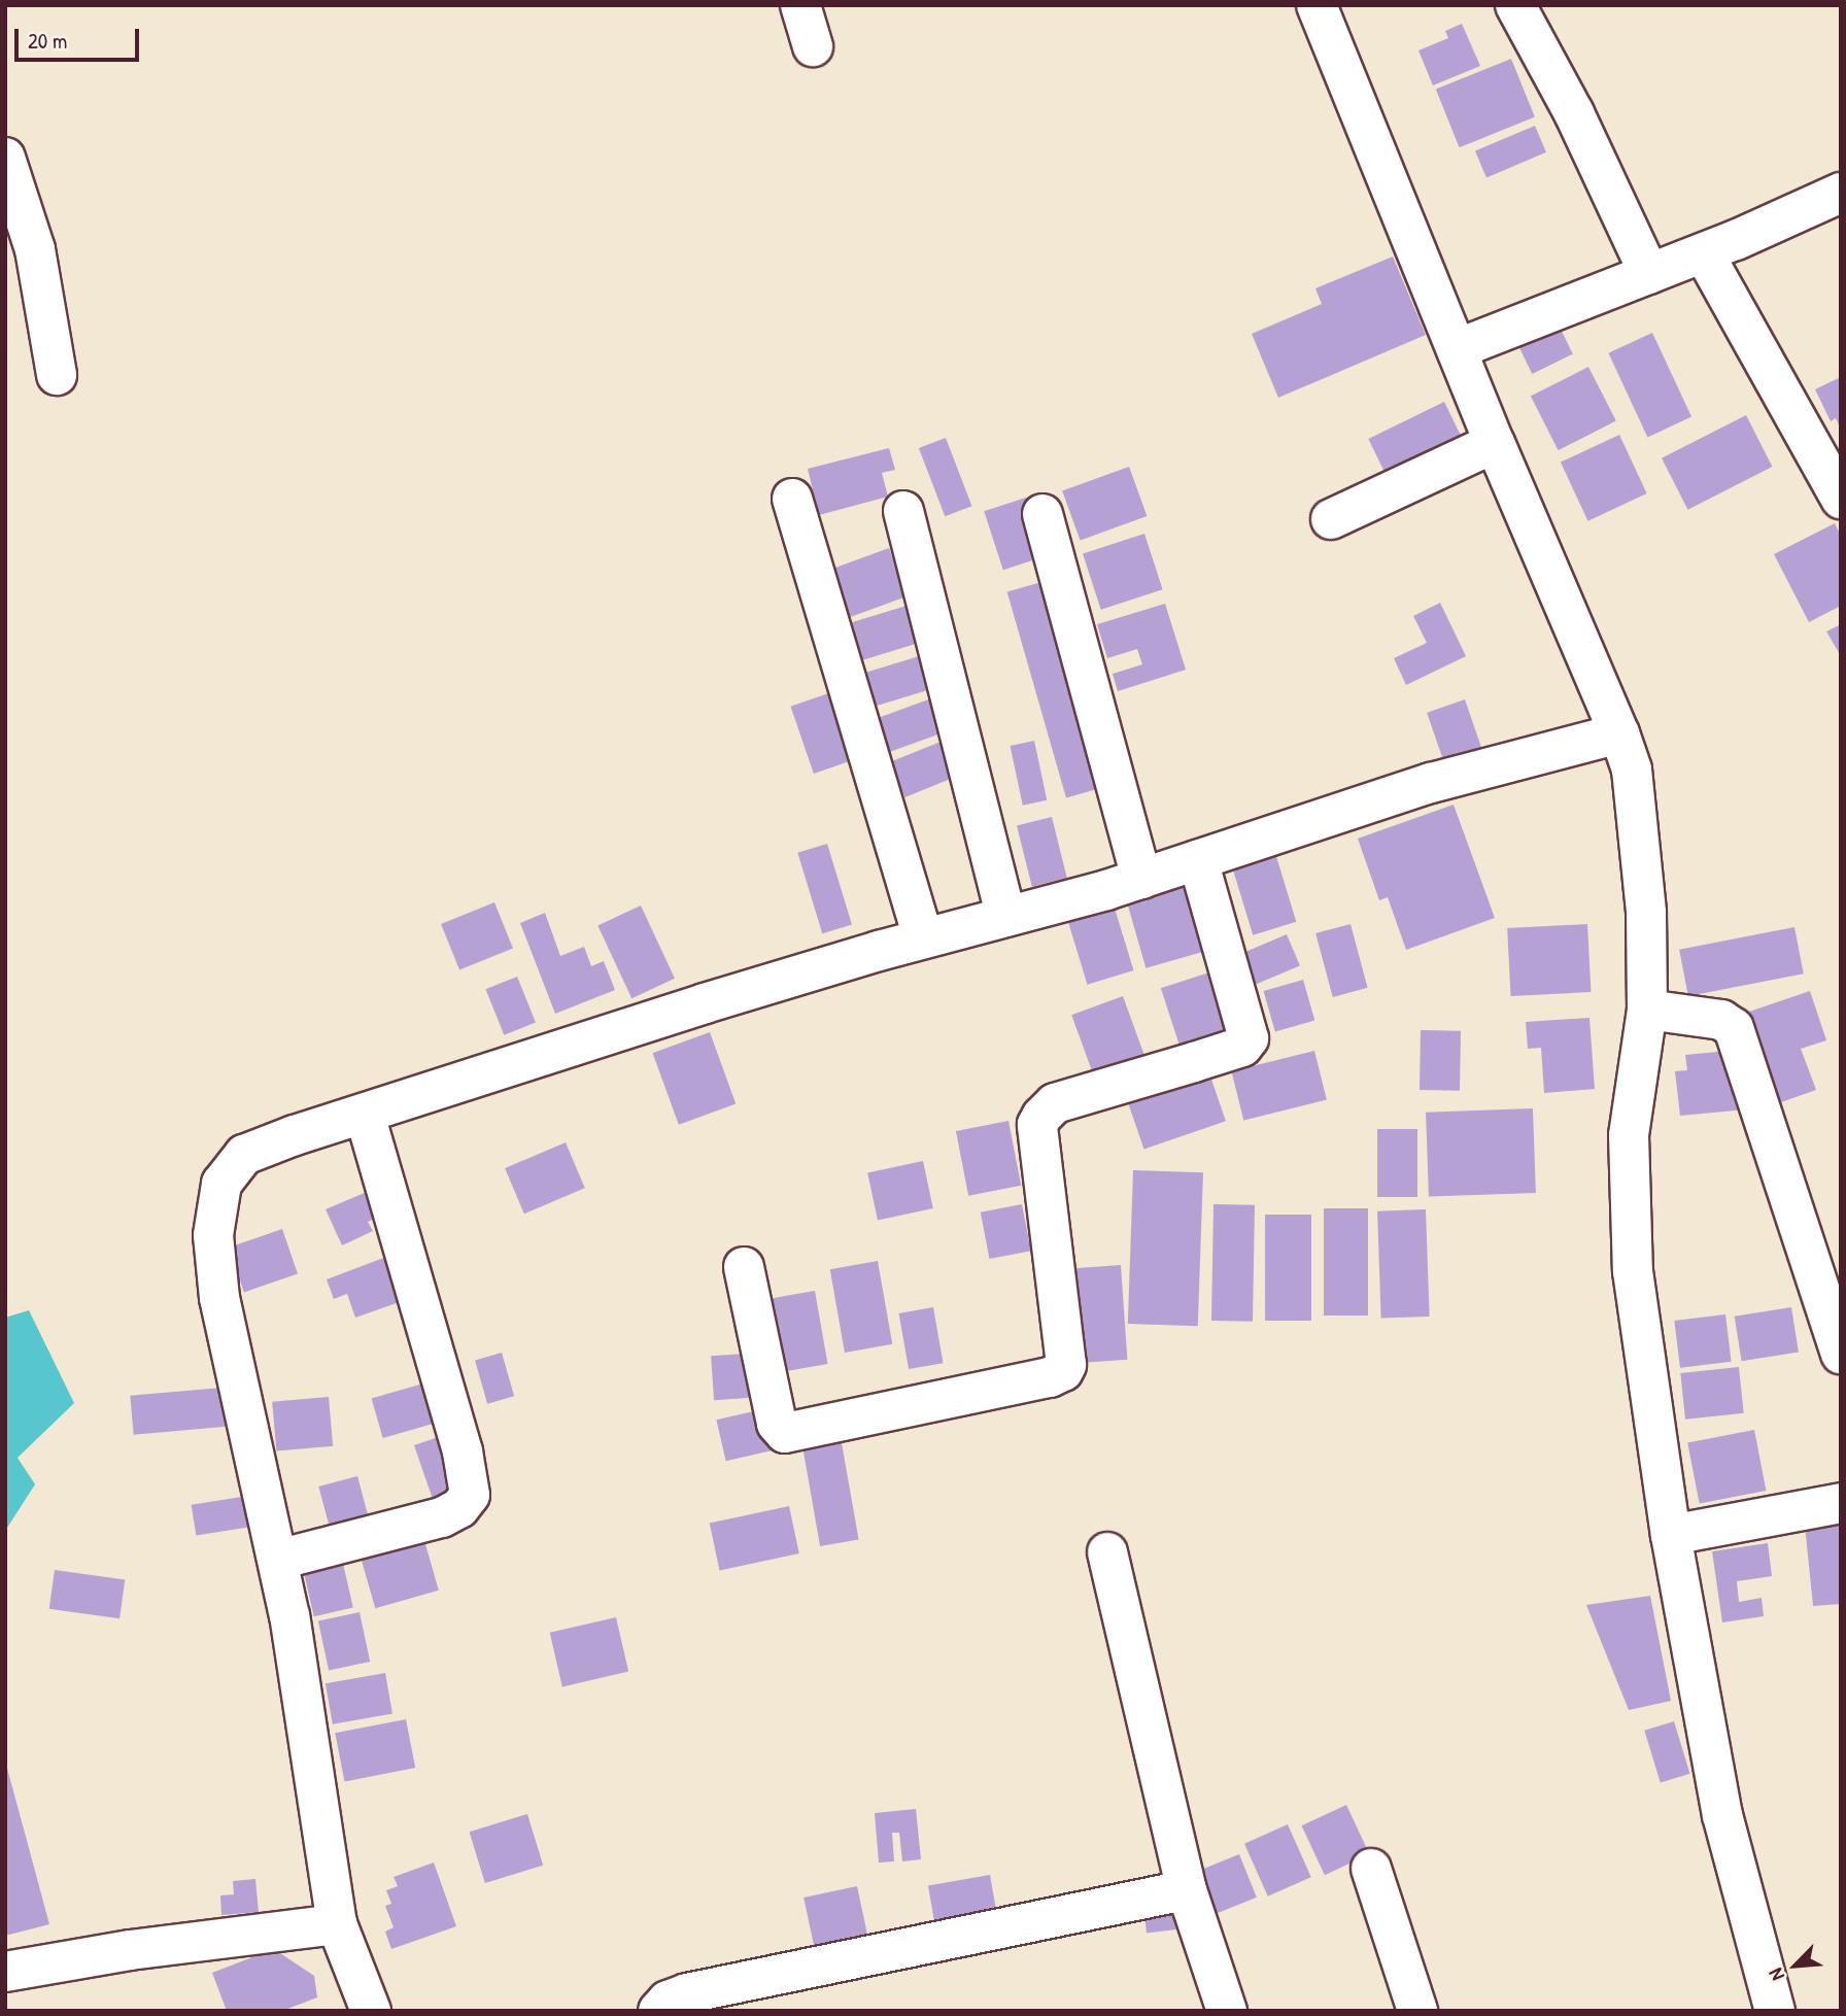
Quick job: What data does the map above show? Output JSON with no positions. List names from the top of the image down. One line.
{"scale_bar":"20 m","north":"bottom left"}
